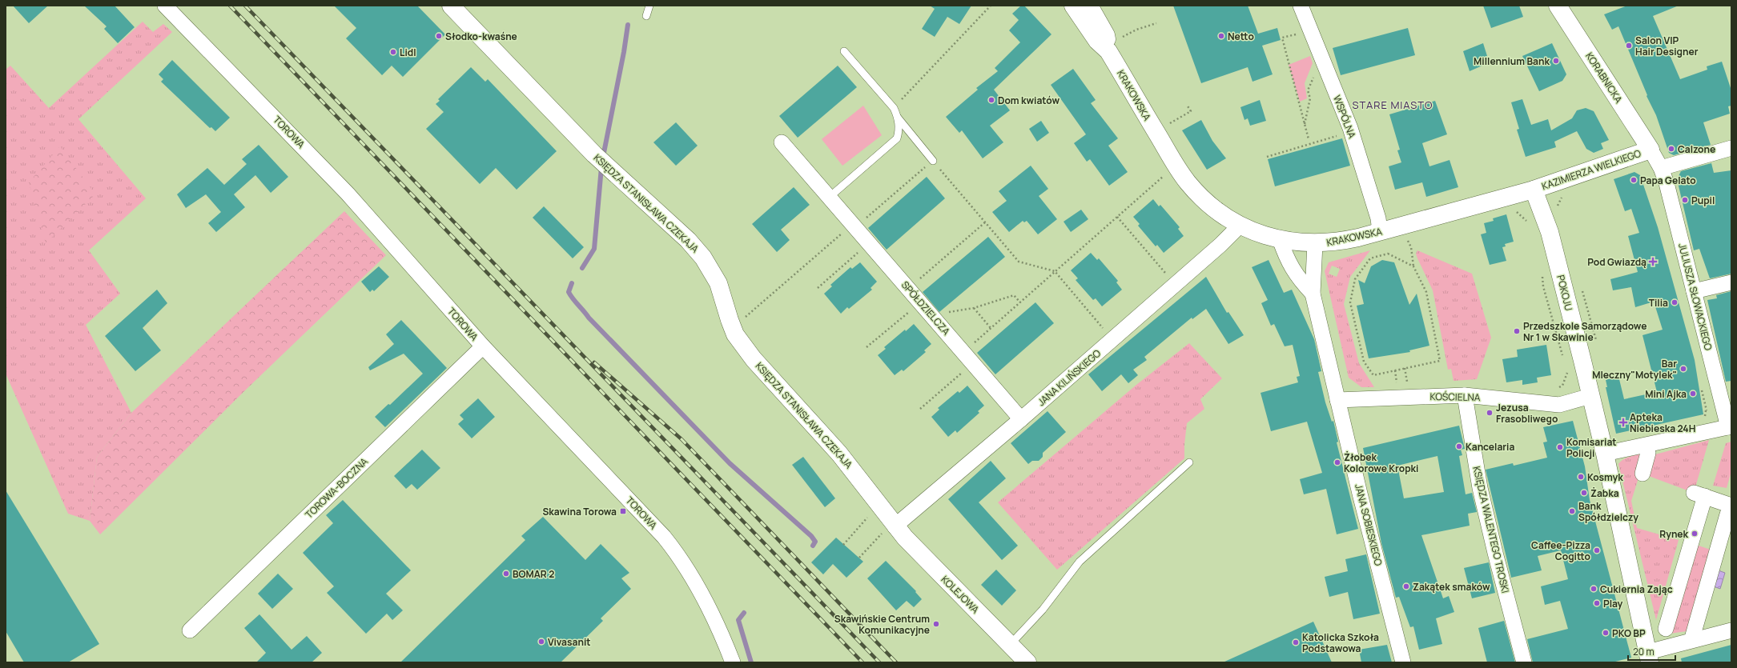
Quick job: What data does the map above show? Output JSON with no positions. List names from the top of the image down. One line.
{"streets":{"street":["KORABNICKA","KRAKOWSKA","WSPÓLNA","TOROWA","KAZIMIERZA WIELKIEGO","KSIĘDZA STANISŁAWA CZEKAJA","POKOJU","JULIUSZA SŁOWACKIEGO","SPÓŁDZIELCZA","JANA KILIŃSKIEGO","KOŚCIELNA","TOROWA-BOCZNA","JANA SOBIESKIEGO","KSIĘDZA WALENTEGO TROSKI","KOLEJOWA"]},"crossings":[["KORABNICKA","KAZIMIERZA WIELKIEGO"],["KRAKOWSKA","WSPÓLNA"],["KRAKOWSKA","KAZIMIERZA WIELKIEGO"],["KRAKOWSKA","POKOJU"],["KRAKOWSKA","JANA KILIŃSKIEGO"],["KRAKOWSKA","JANA SOBIESKIEGO"],["TOROWA","TOROWA-BOCZNA"],["KAZIMIERZA WIELKIEGO","POKOJU"],["KAZIMIERZA WIELKIEGO","JULIUSZA SŁOWACKIEGO"],["KSIĘDZA STANISŁAWA CZEKAJA","JANA KILIŃSKIEGO"],["KSIĘDZA STANISŁAWA CZEKAJA","KOLEJOWA"],["POKOJU","KOŚCIELNA"],["SPÓŁDZIELCZA","JANA KILIŃSKIEGO"],["JANA KILIŃSKIEGO","KOLEJOWA"],["KOŚCIELNA","JANA SOBIESKIEGO"],["KOŚCIELNA","KSIĘDZA WALENTEGO TROSKI"]],"districts":["STARE MIASTO"],"places":{"other":["Słodko-kwaśne","Netto","Salon VIP Hair Designer","Lidl","Millennium Bank","Dom kwiatów","Calzone","Papa Gelato","Pupil","Tilia","Przedszkole Samorządowe Nr 1 w Skawinie","Bar Mleczny\"Motylek\"","Mini Ajka","Jezusa Frasobliwego","Kancelaria","Komisariat Policji","Żłobek Kolorowe Kropki","Kosmyk","Żabka","Bank Spółdzielczy","Rynek","Caffee-Pizza Cogitto","BOMAR 2","Zakątek smaków","Cukiernia Zając","Play","Skawińskie Centrum Komunikacyjne","PKO BP","Vivasanit","Katolicka Szkoła Podstawowa"],"health":["Pod Gwiazdą","Apteka Niebieska 24H"],"transit":["Skawina Torowa"]},"scale_bar":"20 m"}
